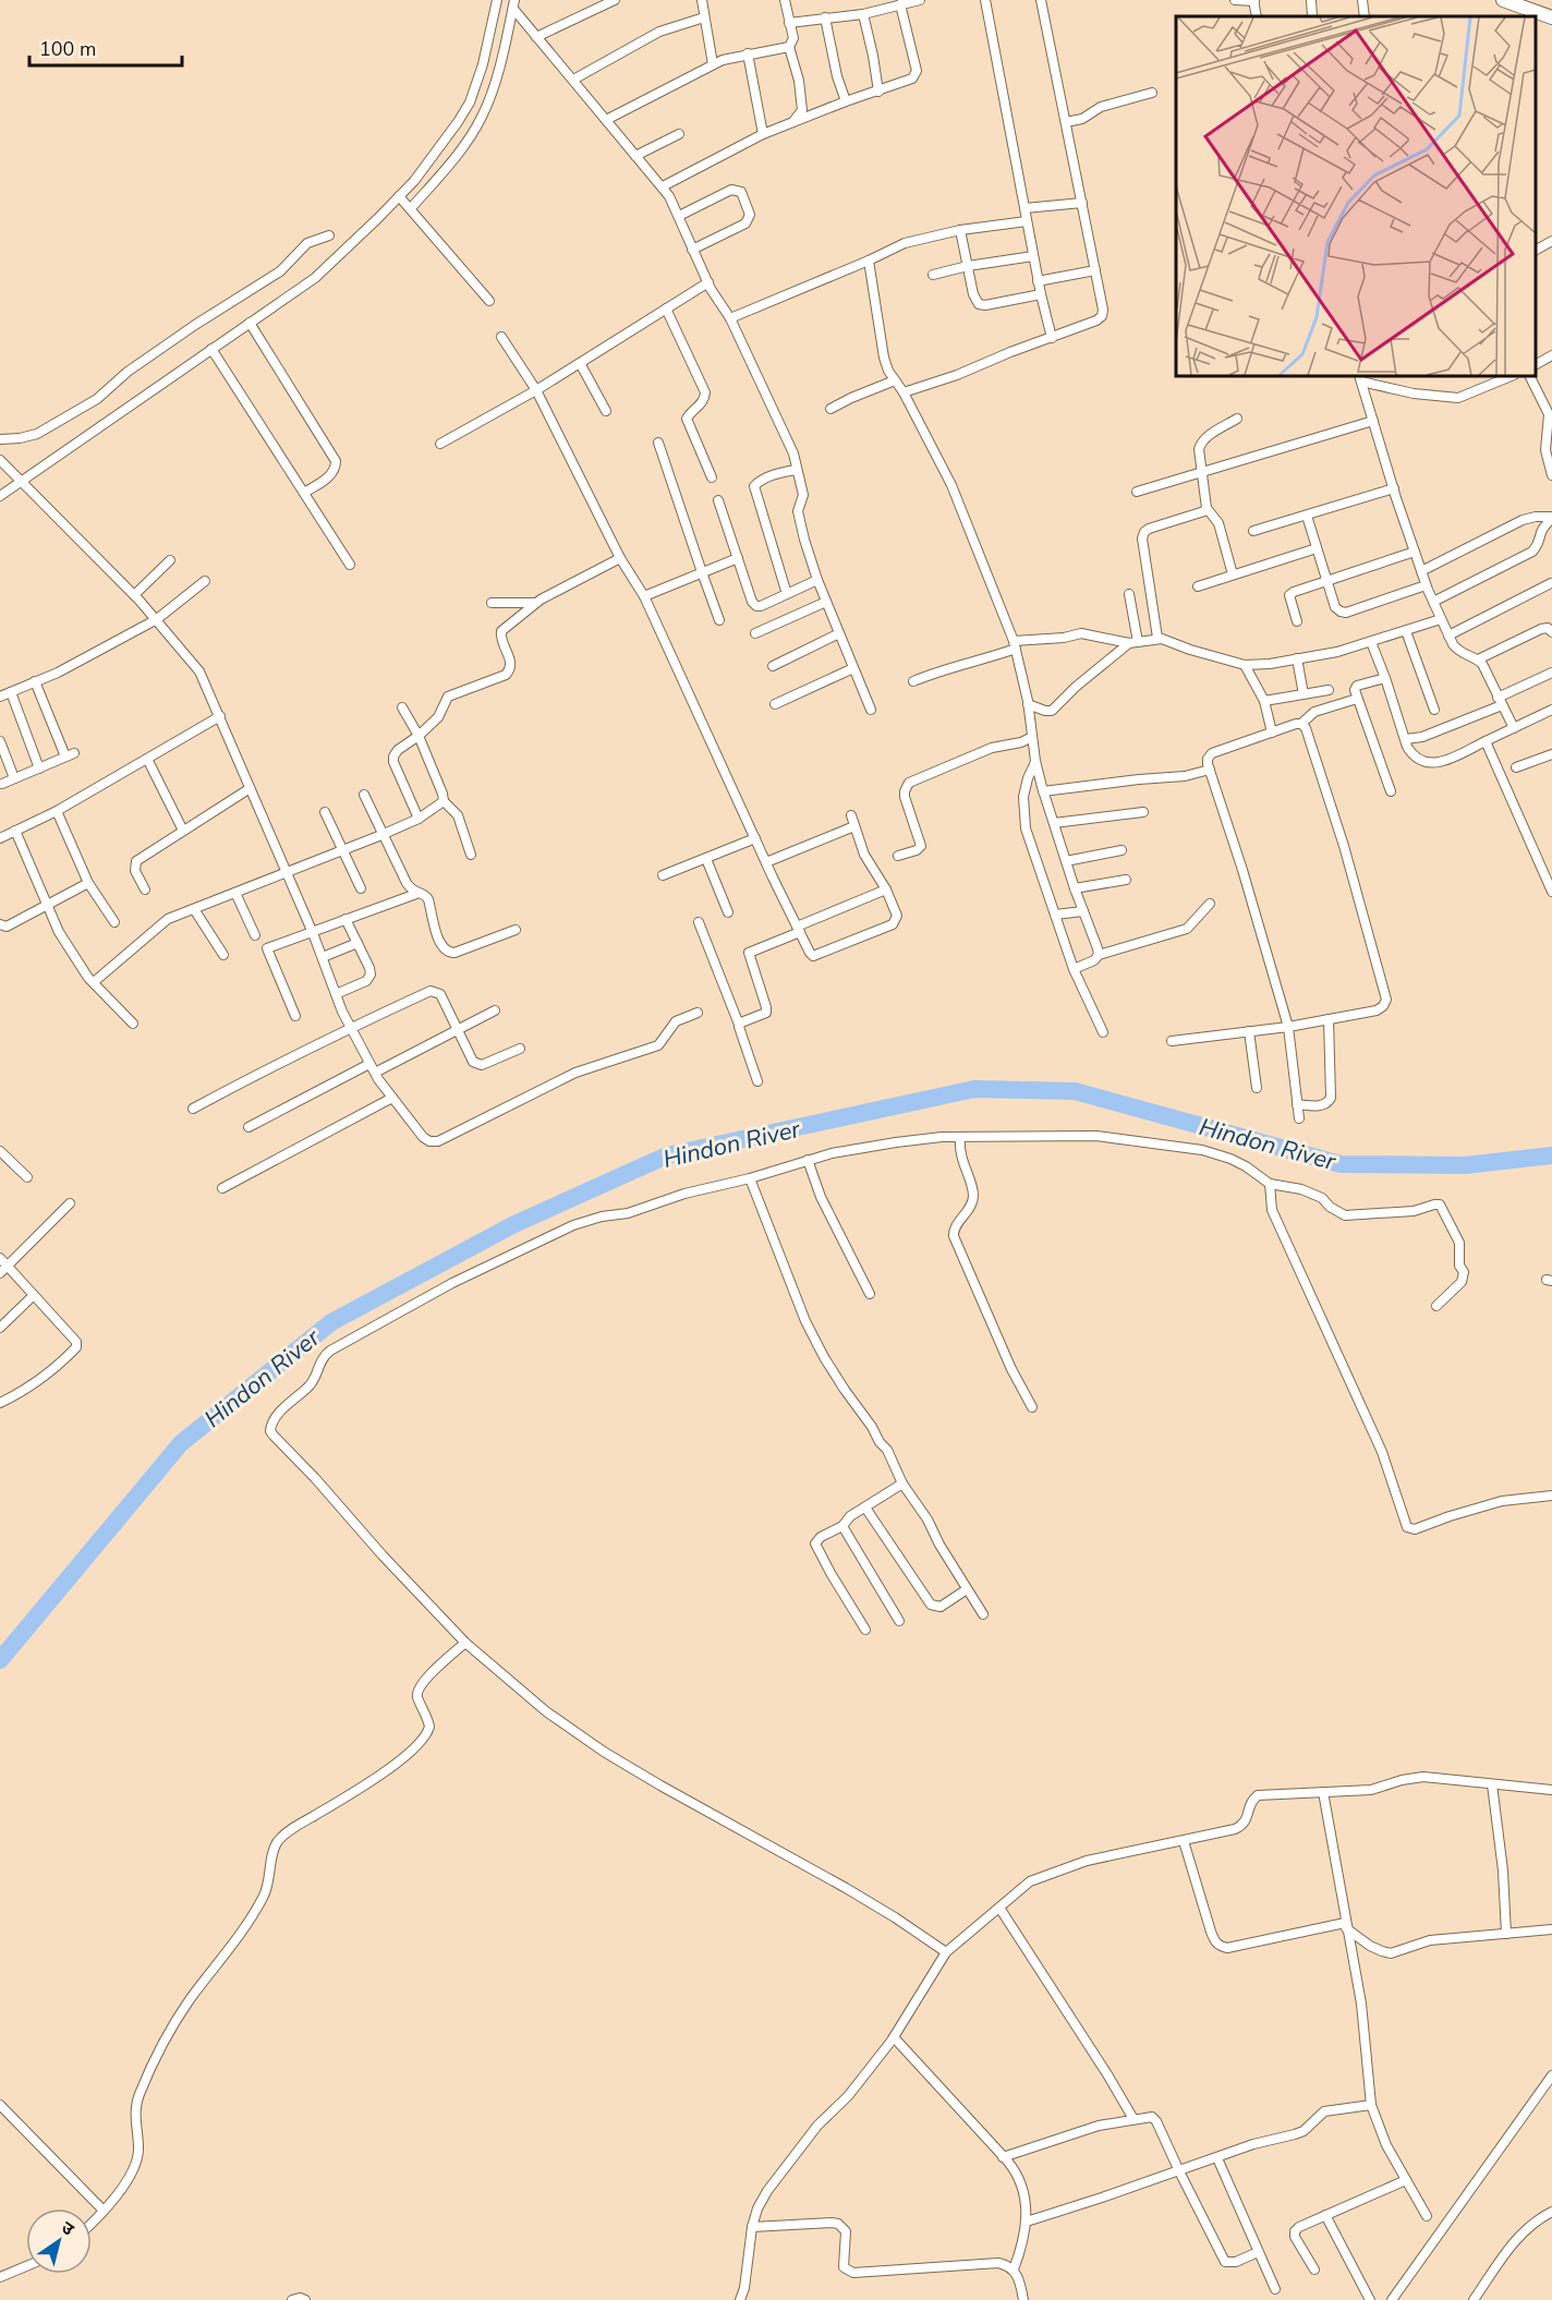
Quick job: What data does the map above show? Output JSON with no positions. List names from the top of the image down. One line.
{"water":["Hindon River"],"scale_bar":"100 m","north":"top right"}
